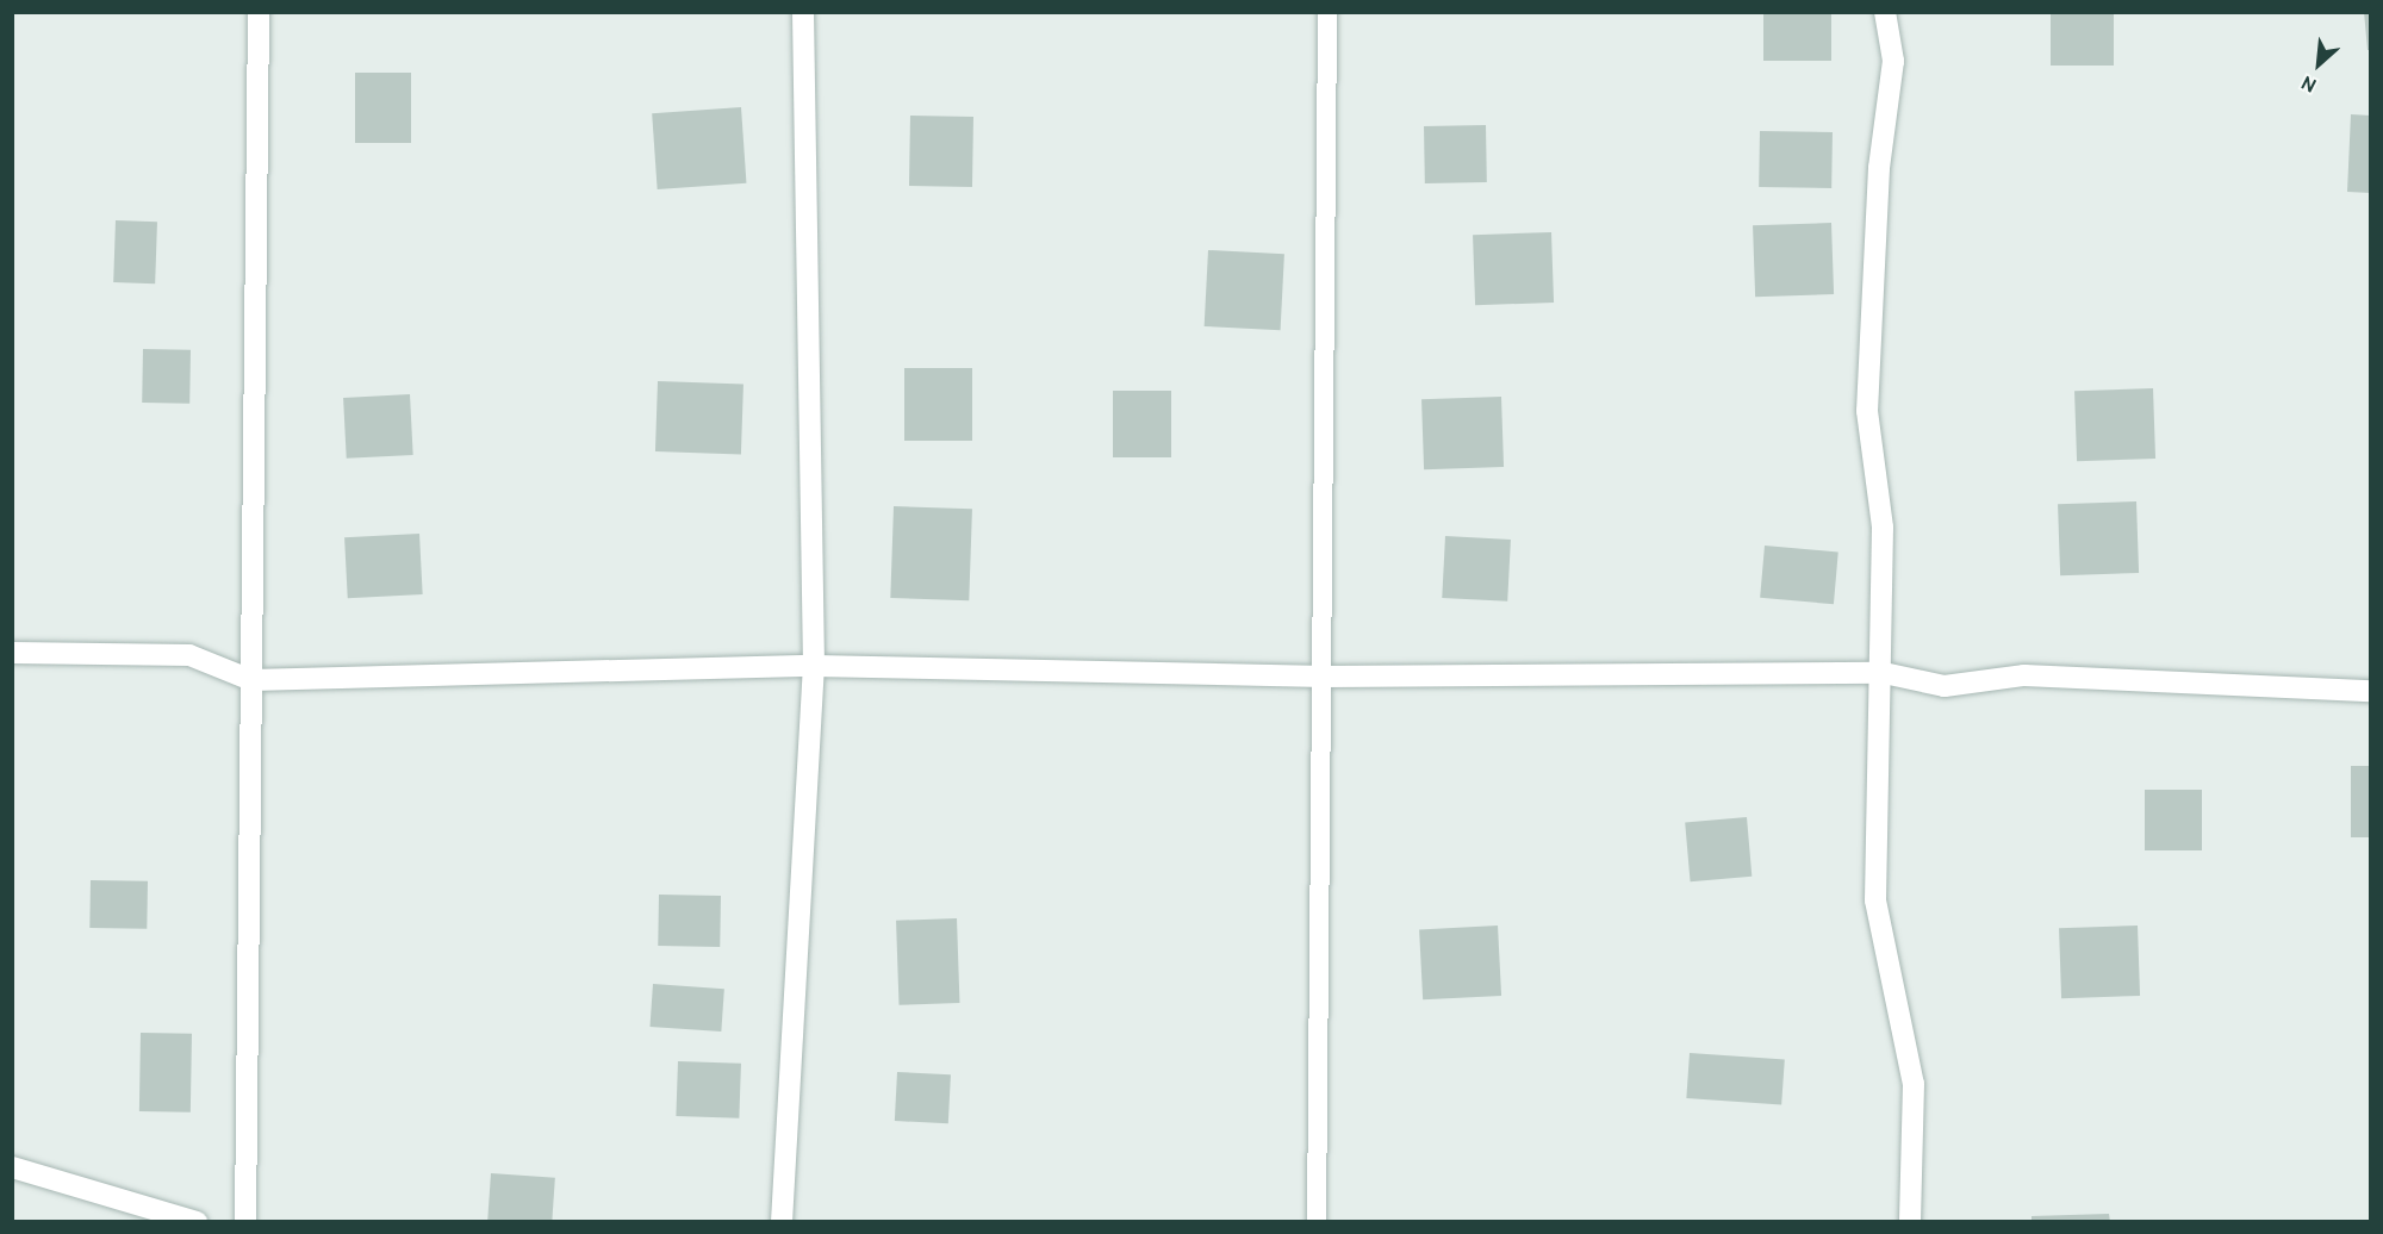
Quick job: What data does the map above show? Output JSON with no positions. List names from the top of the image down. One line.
{"north":"bottom left"}
